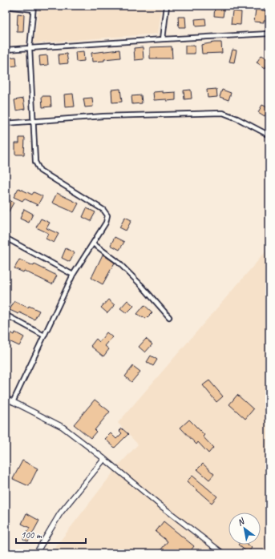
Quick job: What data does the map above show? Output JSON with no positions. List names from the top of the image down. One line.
{"scale_bar":"100 m","north":"top left"}
